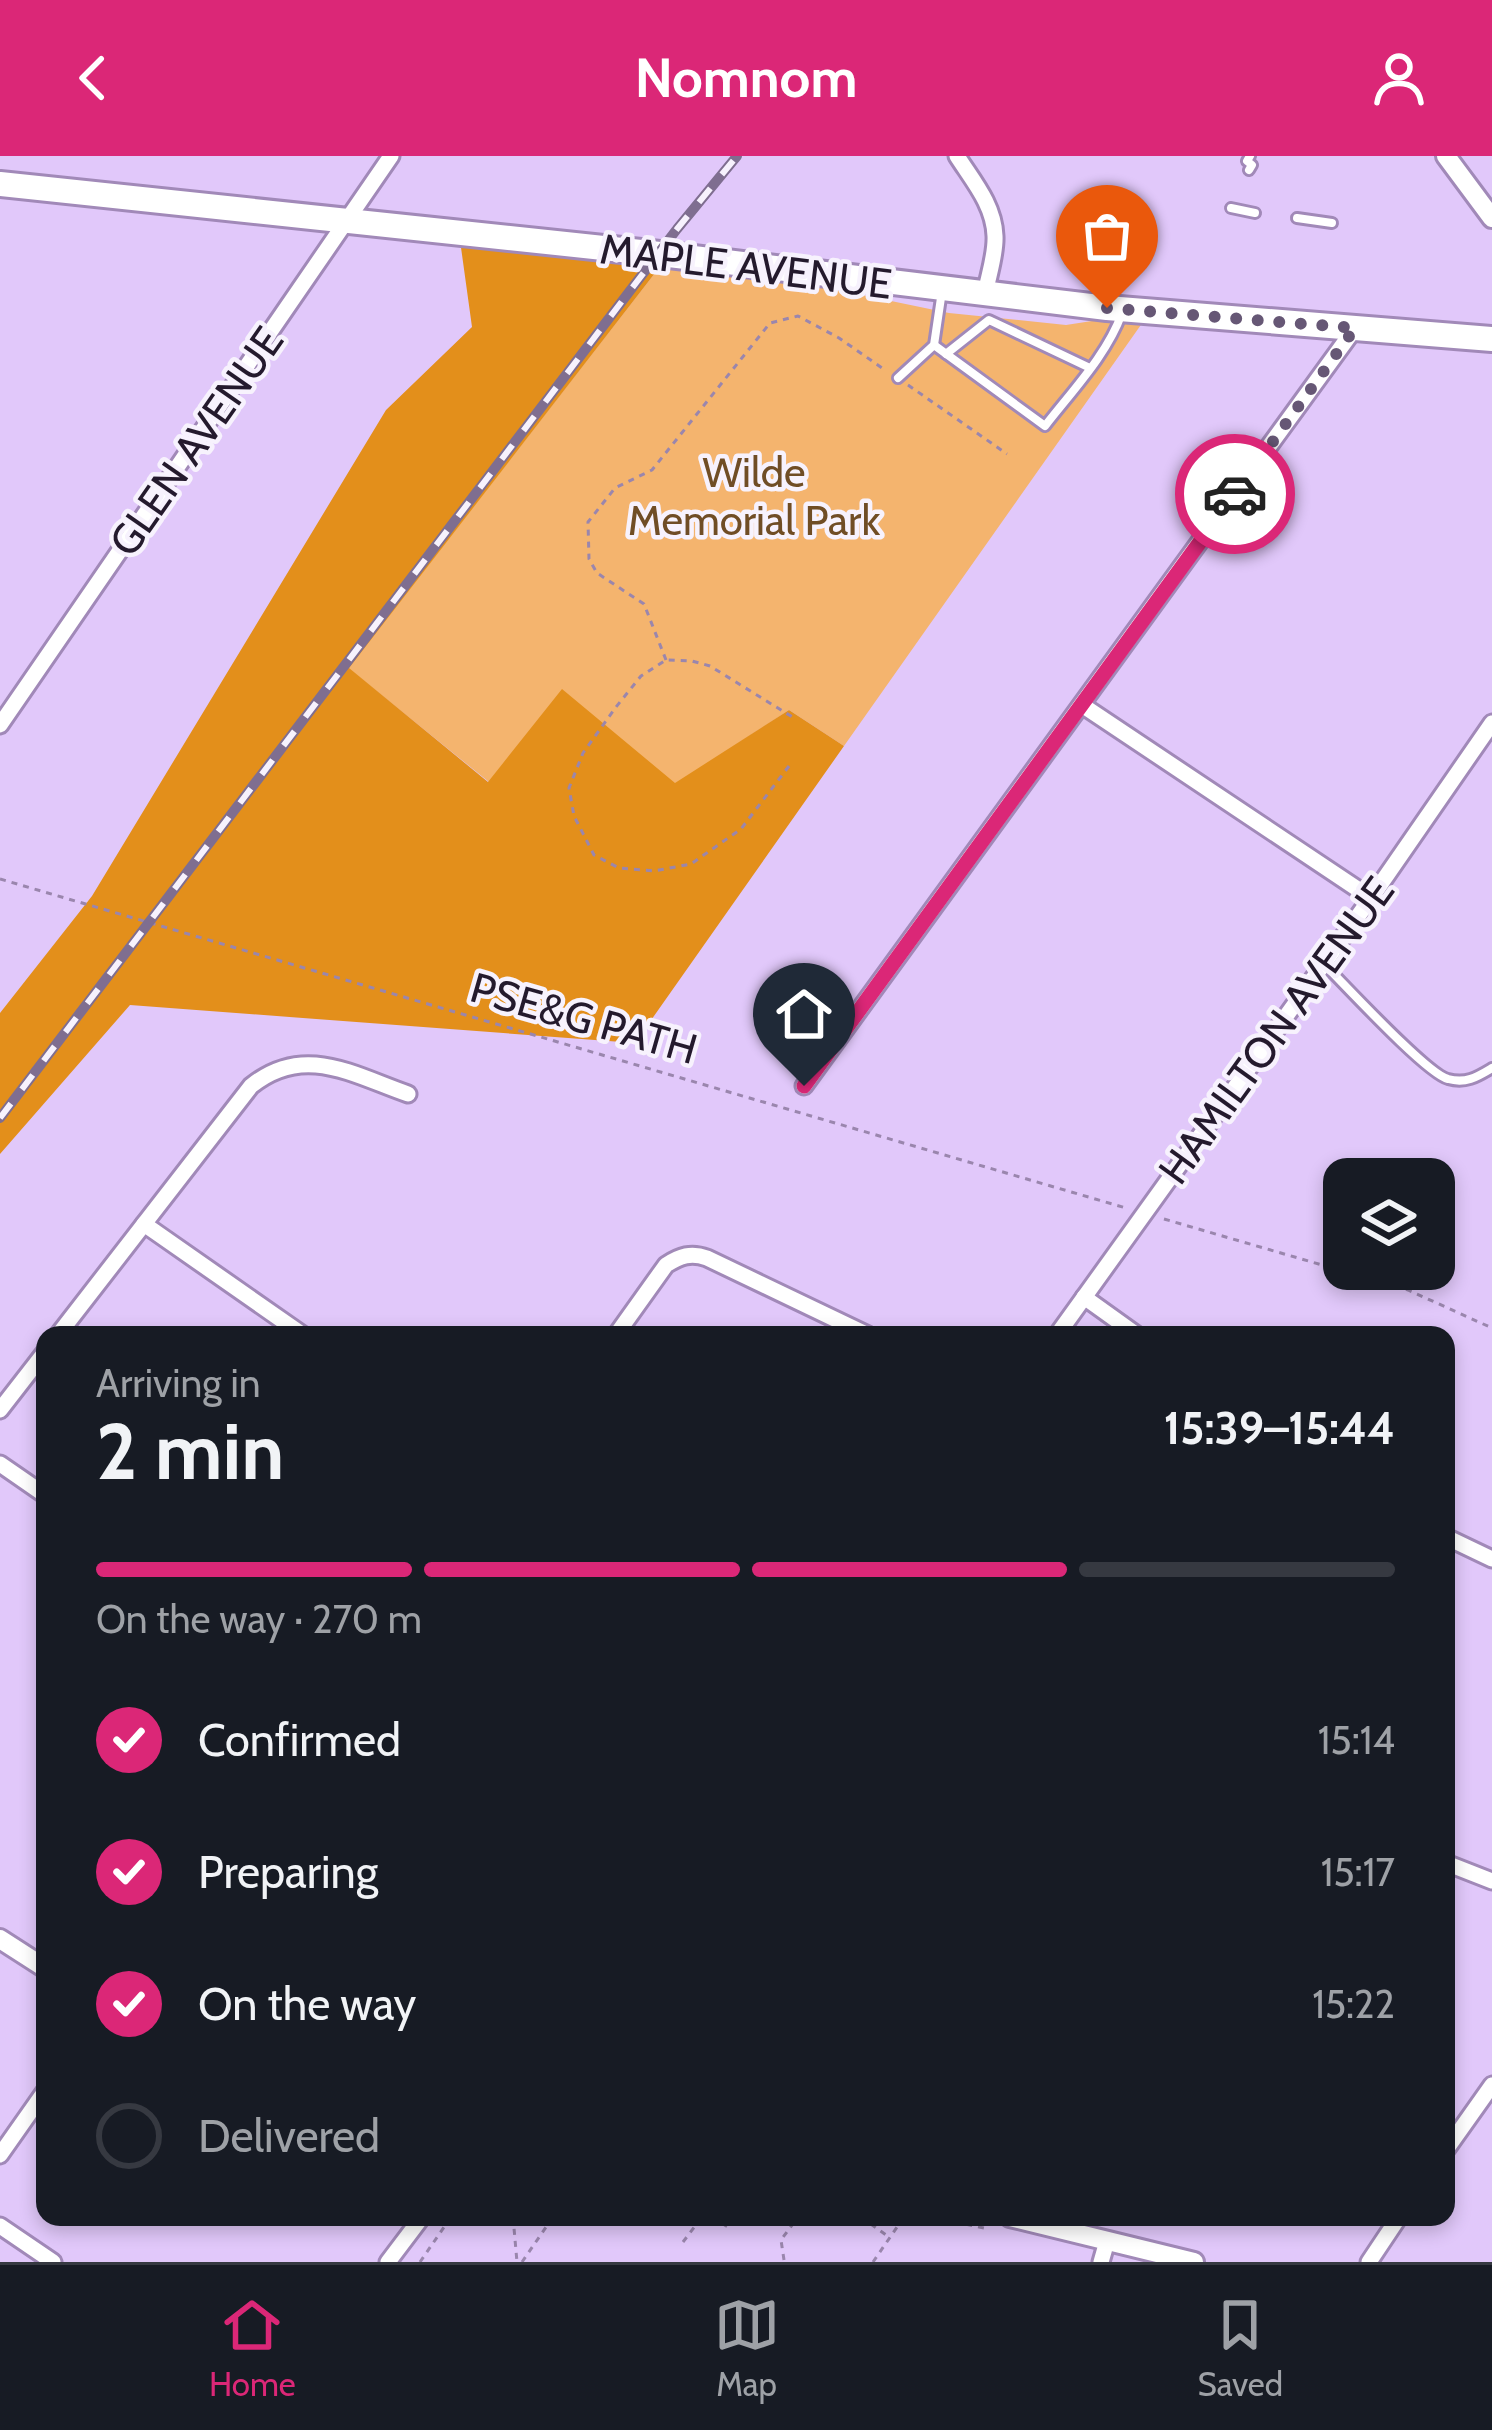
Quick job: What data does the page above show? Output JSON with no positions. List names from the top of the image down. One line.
{"streets":{"main road":["MAPLE AVENUE"],"street":["GLEN AVENUE","HAMILTON AVENUE"],"path":["PSE&G PATH"]},"crossings":[["MAPLE AVENUE","GLEN AVENUE"],["PSE&G PATH","HAMILTON AVENUE"]],"parks":["Wilde Memorial Park"],"page":{"header":"Nomnom","heading":["2 min","Arriving in","15:39–15:44"],"bar":"On the way · 270 m","list":[["Confirmed","15:14"],["Preparing","15:17"],["On the way","15:22"],"Delivered"],"tabs":["Home","Map","Saved"]}}
